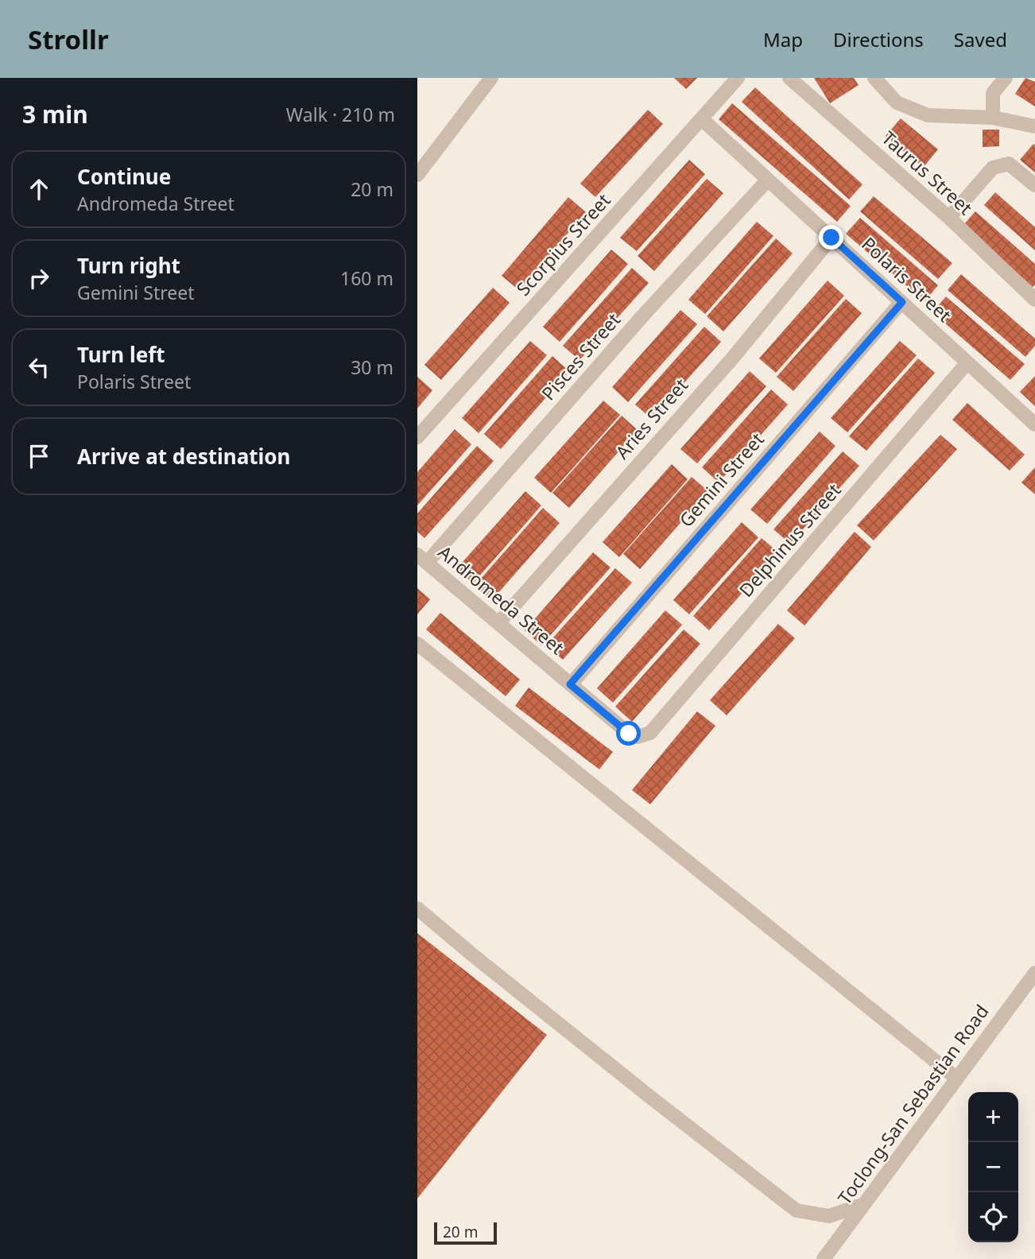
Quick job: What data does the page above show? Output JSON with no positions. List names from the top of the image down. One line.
{"streets":{"street":["Taurus Street","Scorpius Street","Polaris Street","Pisces Street","Aries Street","Gemini Street","Delphinus Street","Andromeda Street","Toclong-San Sebastian Road"]},"crossings":[["Scorpius Street","Polaris Street"],["Polaris Street","Pisces Street"],["Polaris Street","Aries Street"],["Polaris Street","Gemini Street"],["Polaris Street","Delphinus Street"],["Pisces Street","Andromeda Street"],["Aries Street","Andromeda Street"],["Gemini Street","Andromeda Street"],["Delphinus Street","Andromeda Street"]],"scale_bar":"20 m","page":{"header":"Strollr","nav":["Map","Directions","Saved"],"heading":["3 min","Walk · 210 m"],"list":[["Continue","Andromeda Street","20 m"],["Turn right","Gemini Street","160 m"],["Turn left","Polaris Street","30 m"],"Arrive at destination"],"map_buttons":["+","−"],"scale":"20 m"}}
